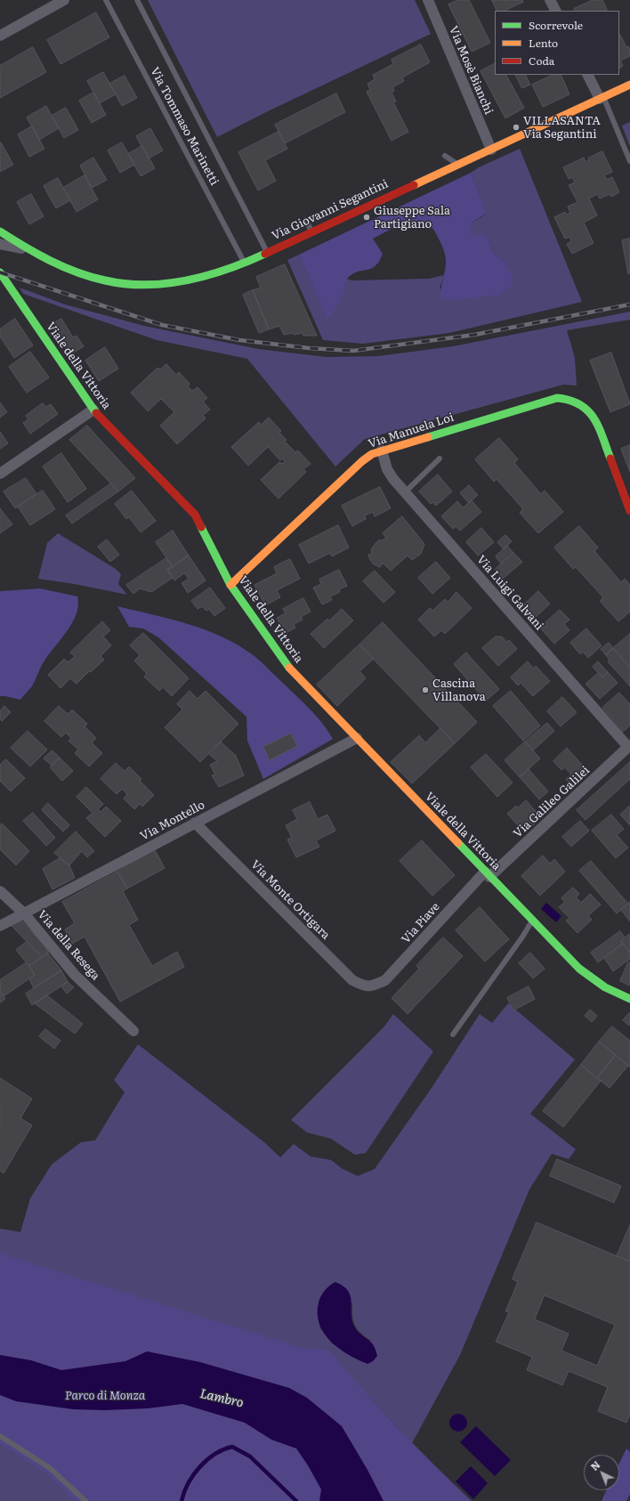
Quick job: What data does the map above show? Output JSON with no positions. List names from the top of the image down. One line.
{"streets":{"street":["Via Mosè Bianchi","Via Giovanni Segantini","Viale della Vittoria","Via Manuela Loi","Via Luigi Galvani","Via Galileo Galilei","Via Montello","Via Monte Ortigara","Via Piave","Via della Resega"],"lane":["Via Tommaso Marinetti"]},"crossings":[["Via Mosè Bianchi","Via Giovanni Segantini"],["Via Tommaso Marinetti","Via Giovanni Segantini"],["Viale della Vittoria","Via Manuela Loi"],["Viale della Vittoria","Via Galileo Galilei"],["Viale della Vittoria","Via Montello"],["Viale della Vittoria","Via Piave"],["Via Manuela Loi","Via Luigi Galvani"],["Via Luigi Galvani","Via Galileo Galilei"],["Via Galileo Galilei","Via Piave"],["Via Montello","Via Monte Ortigara"],["Via Montello","Via della Resega"],["Via Monte Ortigara","Via Piave"]],"water":["Lambro"],"parks":["Parco di Monza"],"places":["VILLASANTA Via Segantini","Giuseppe Sala Partigiano","Cascina Villanova"],"legend":["Scorrevole","Lento","Coda"],"north":"top left"}
